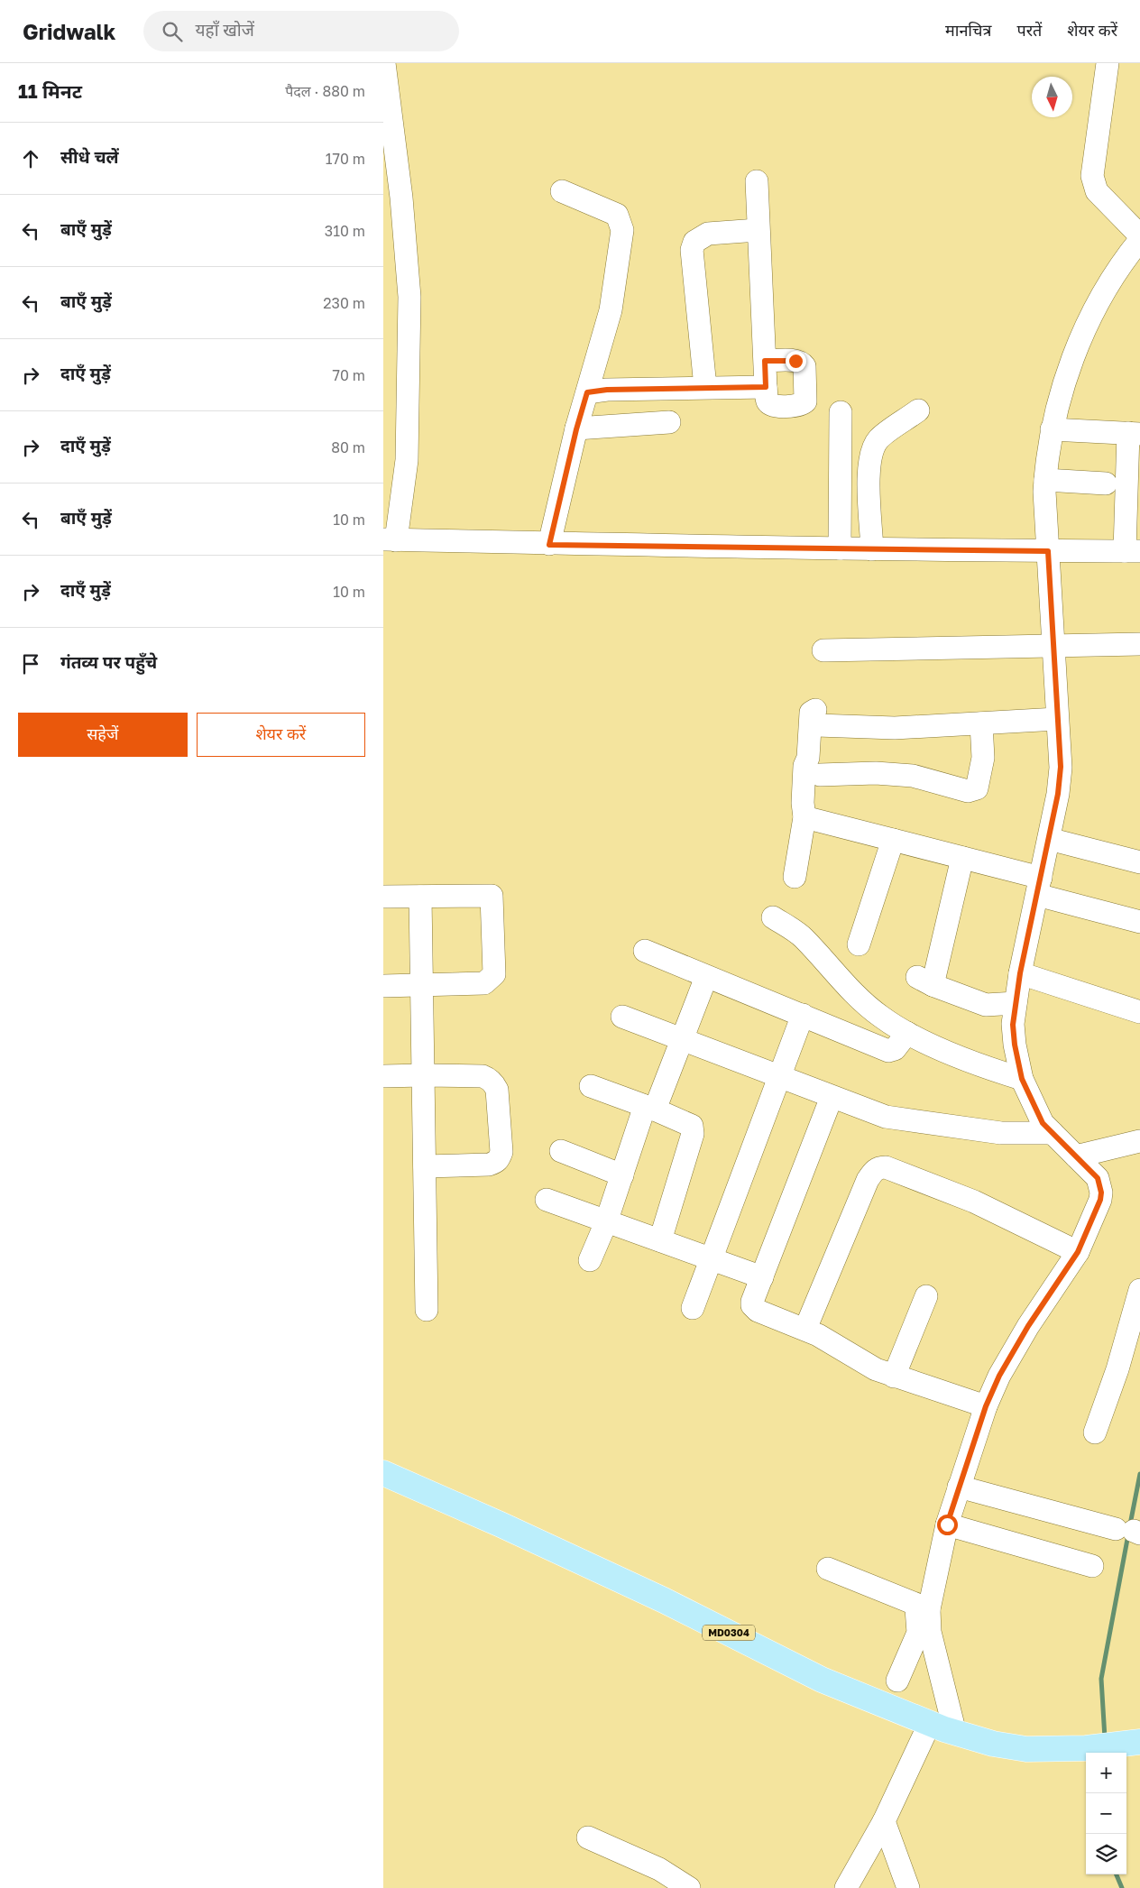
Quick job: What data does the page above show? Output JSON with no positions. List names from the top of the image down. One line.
{"streets":{"main road":["MD0304"]},"north":"bottom","page":{"header":"Gridwalk","search":"यहाँ खोजें","nav":["मानचित्र","परतें","शेयर करें"],"heading":["11 मिनट","पैदल · 880 m"],"list":[["सीधे चलें","170 m"],["बाएँ मुड़ें","310 m"],["बाएँ मुड़ें","230 m"],["दाएँ मुड़ें","70 m"],["दाएँ मुड़ें","80 m"],["बाएँ मुड़ें","10 m"],["दाएँ मुड़ें","10 m"],"गंतव्य पर पहुँचे"],"buttons":["सहेजें","शेयर करें"],"map_buttons":["+","−"]}}
